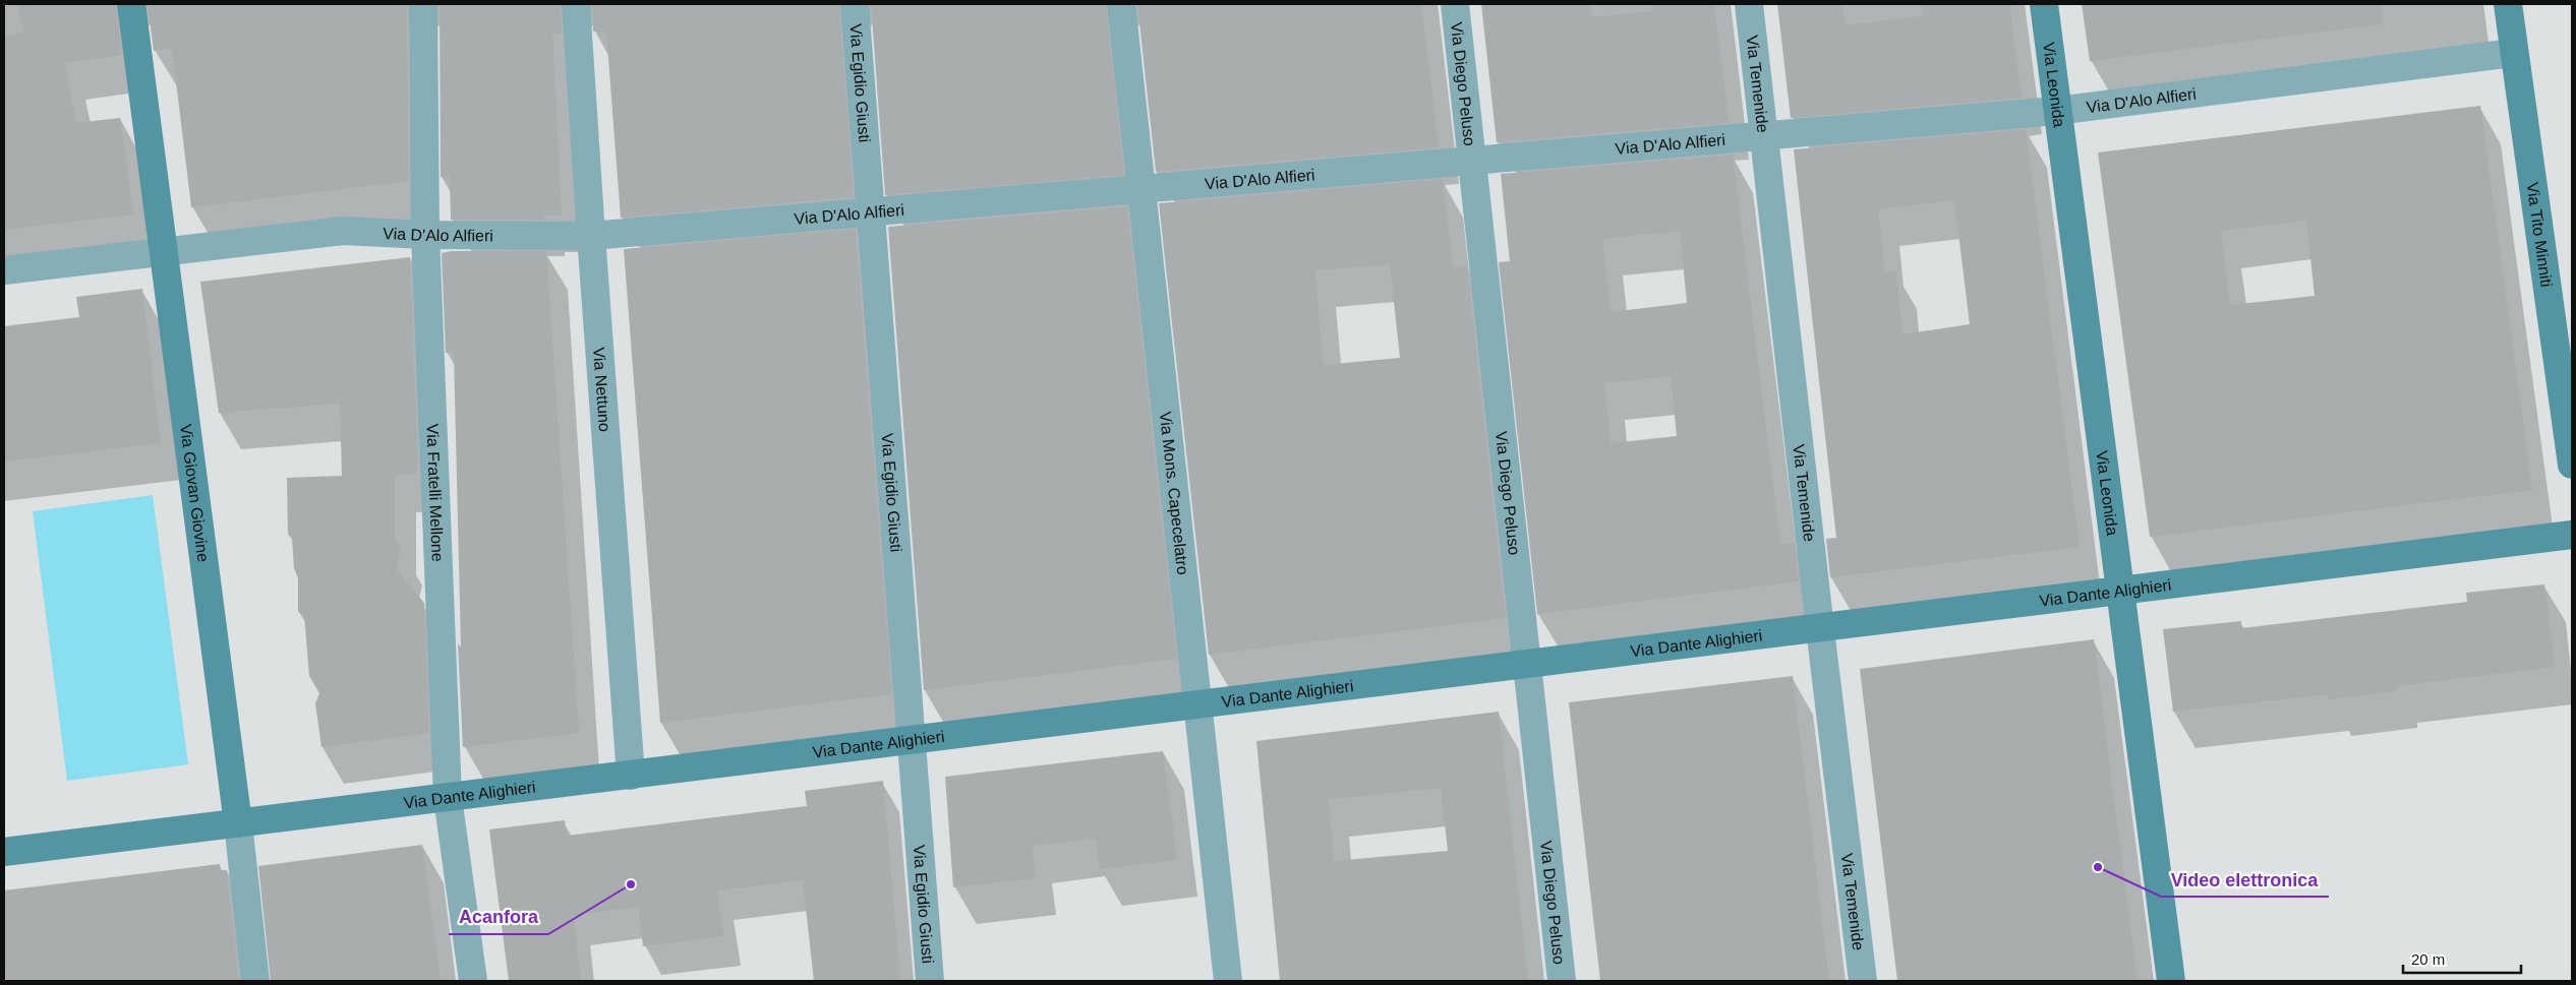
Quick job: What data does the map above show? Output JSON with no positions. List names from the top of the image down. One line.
{"streets":{"street":["Via Egidio Giusti","Via Diego Peluso","Via Temenide","Via Leonida","Via D'Alo Alfieri","Via Tito Minniti","Via Nettuno","Via Giovan Giovine","Via Fratelli Mellone","Via Mons. Capecelatro","Via Dante Alighieri"]},"crossings":[["Via Egidio Giusti","Via D'Alo Alfieri"],["Via Egidio Giusti","Via Dante Alighieri"],["Via Diego Peluso","Via D'Alo Alfieri"],["Via Diego Peluso","Via Dante Alighieri"],["Via Temenide","Via D'Alo Alfieri"],["Via Temenide","Via Dante Alighieri"],["Via Leonida","Via D'Alo Alfieri"],["Via Leonida","Via Dante Alighieri"],["Via D'Alo Alfieri","Via Tito Minniti"],["Via D'Alo Alfieri","Via Nettuno"],["Via D'Alo Alfieri","Via Giovan Giovine"],["Via D'Alo Alfieri","Via Fratelli Mellone"],["Via D'Alo Alfieri","Via Mons. Capecelatro"],["Via Nettuno","Via Dante Alighieri"],["Via Giovan Giovine","Via Dante Alighieri"],["Via Fratelli Mellone","Via Dante Alighieri"],["Via Mons. Capecelatro","Via Dante Alighieri"]],"places":["Video elettronica","Acanfora"],"scale_bar":"20 m"}
